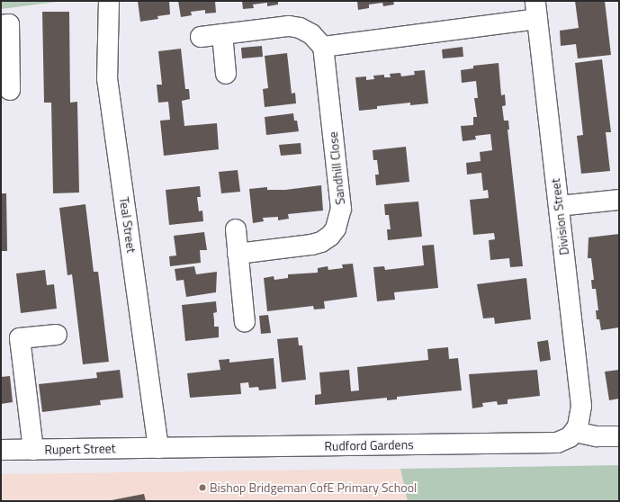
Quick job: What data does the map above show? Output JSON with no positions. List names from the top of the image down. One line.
{"streets":{"street":["Sandhill Close","Division Street","Teal Street","Rudford Gardens","Rupert Street"]},"crossings":[["Division Street","Rudford Gardens"],["Teal Street","Rudford Gardens"],["Teal Street","Rupert Street"],["Rudford Gardens","Rupert Street"]],"places":["Bishop Bridgeman CofE Primary School"]}
